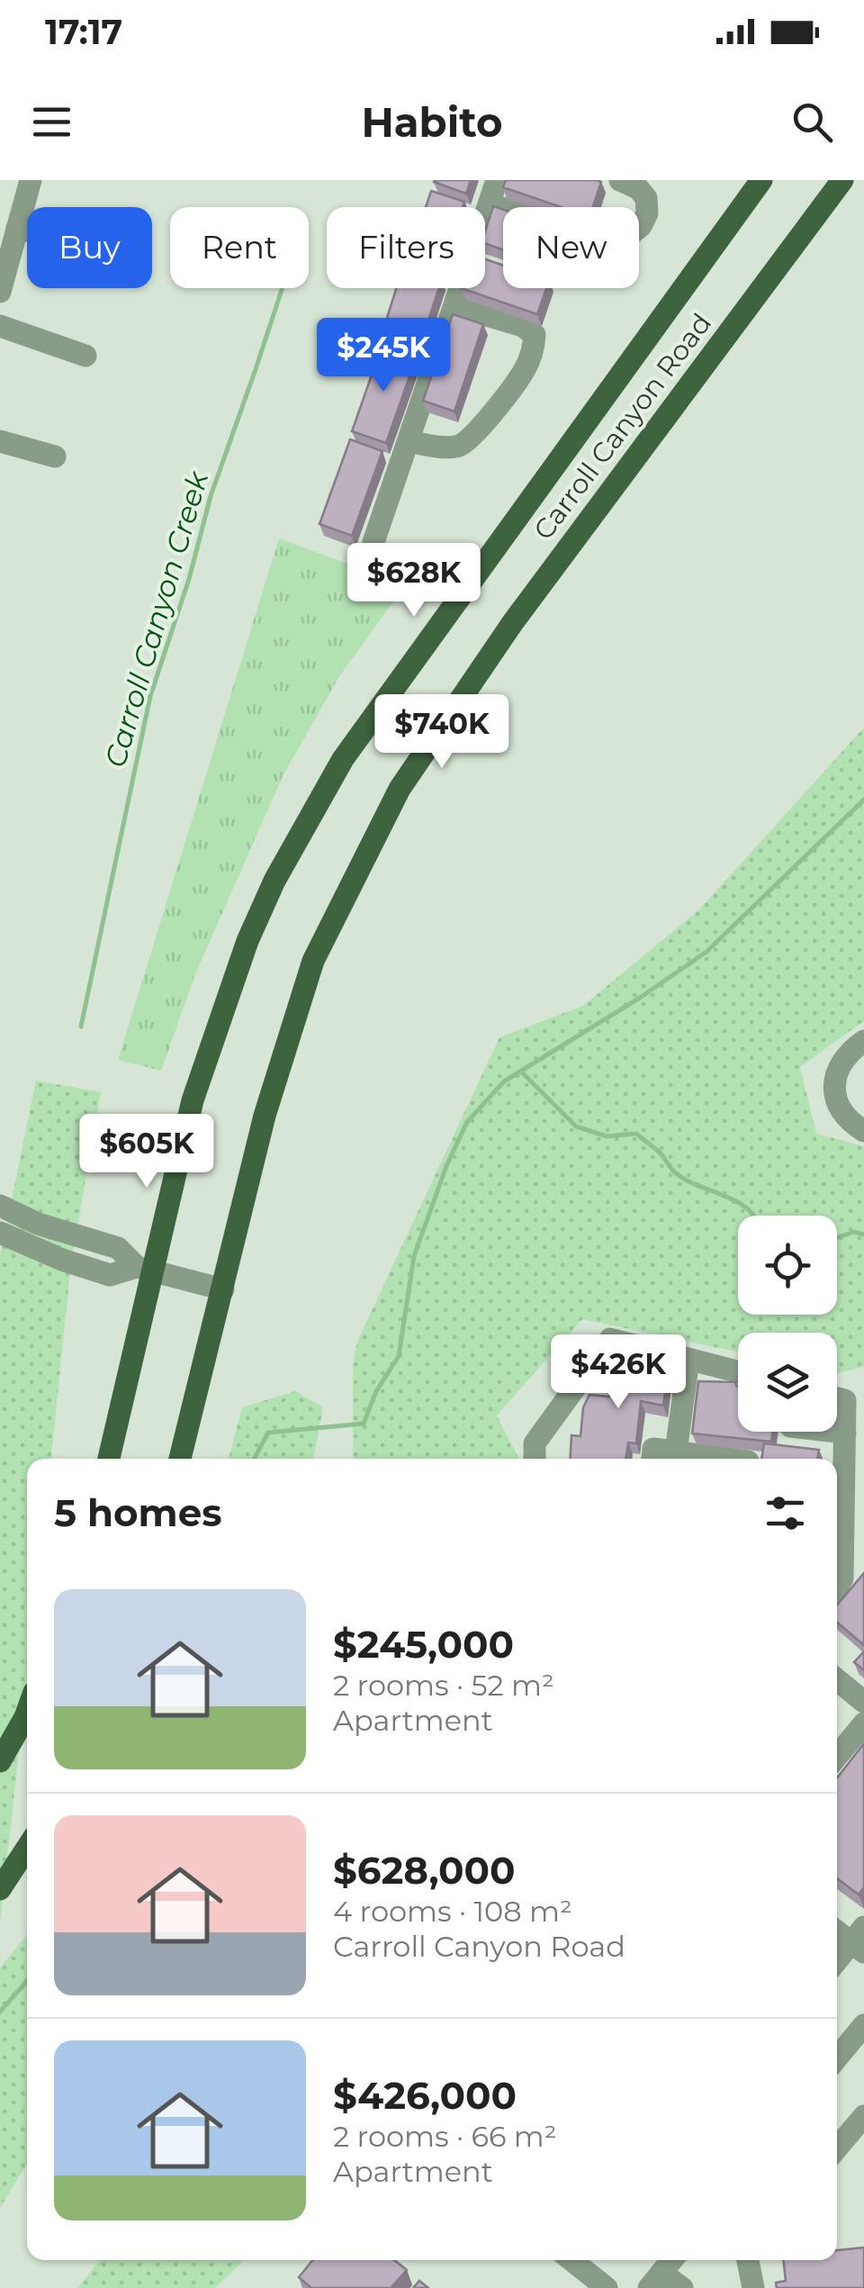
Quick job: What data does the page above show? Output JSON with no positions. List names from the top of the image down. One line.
{"streets":{"main road":["Carroll Canyon Road"]},"water":["Carroll Canyon Creek"],"page":{"status":"17:17","header":"Habito","chip":["Buy","Rent","Filters","New"],"price":["$245K","$628K","$740K","$605K","$426K"],"heading":"5 homes","list":[{"name":"$245,000","note":"2 rooms · 52 m² · Apartment"},{"name":"$628,000","note":"4 rooms · 108 m² · Carroll Canyon Road"},{"name":"$426,000","note":"2 rooms · 66 m² · Apartment"}]}}
